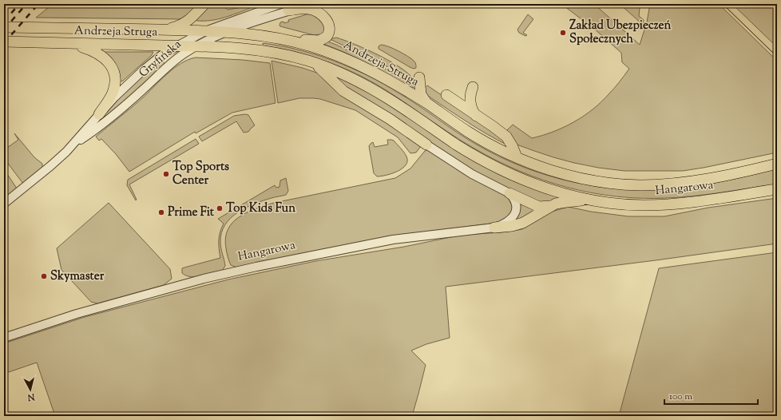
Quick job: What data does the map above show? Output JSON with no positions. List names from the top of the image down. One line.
{"streets":{"main road":["Andrzeja Struga","Hangarowa"],"street":["Gryfińska"]},"crossings":[["Andrzeja Struga","Gryfińska"],["Andrzeja Struga","Hangarowa"]],"places":["Zakład Ubezpieczeń Społecznych","Top Sports Center","Top Kids Fun","Prime Fit","Skymaster"],"scale_bar":"100 m","north":"bottom"}
